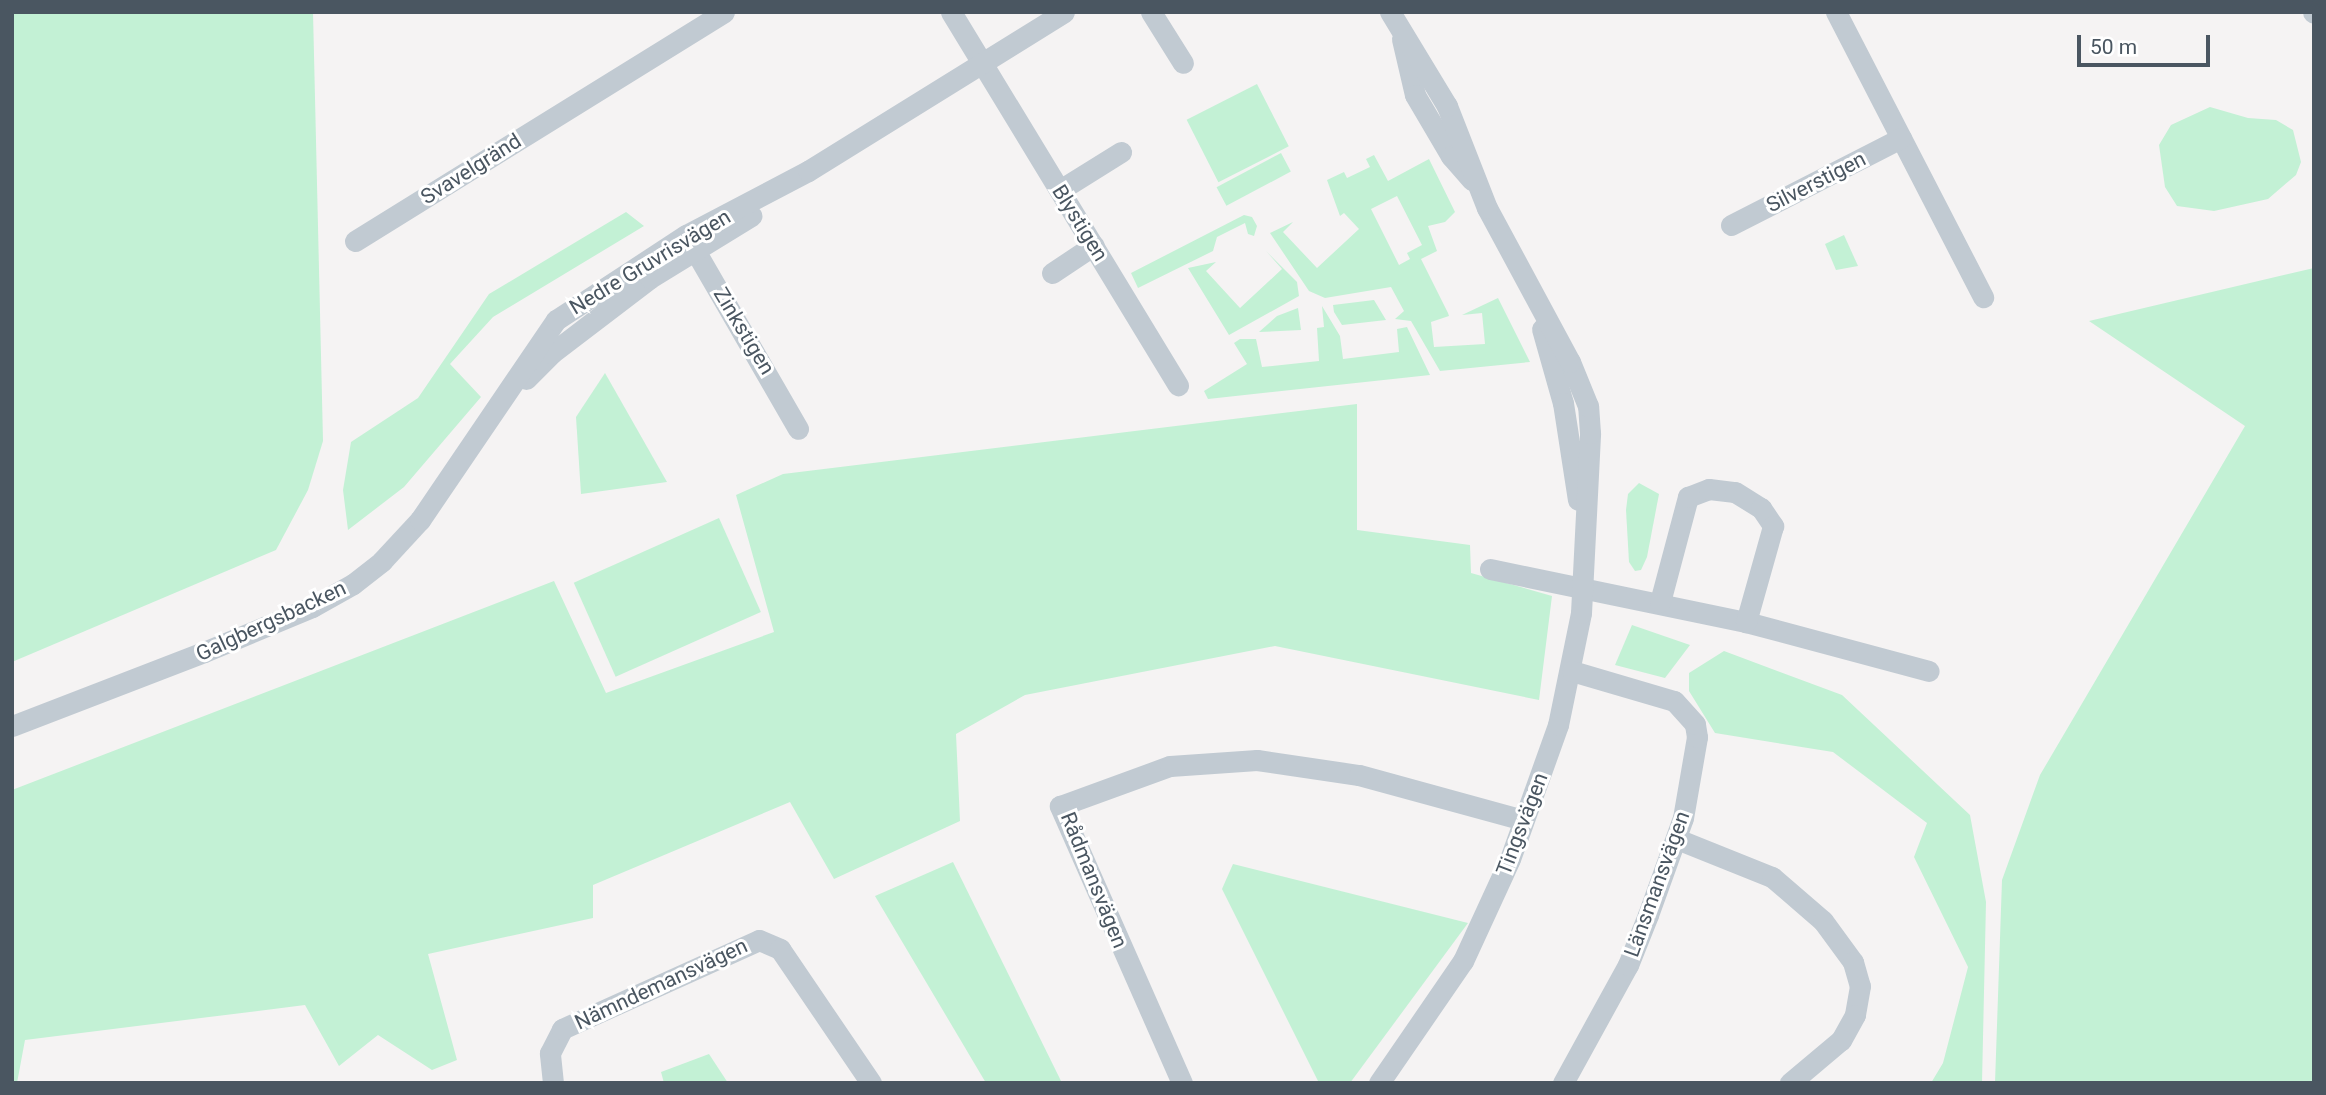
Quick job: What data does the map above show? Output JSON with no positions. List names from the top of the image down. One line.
{"streets":{"street":["Svavelgränd","Silverstigen","Blystigen","Nedre Gruvrisvägen","Zinkstigen","Galgbergsbacken","Tingsvägen","Rådmansvägen","Länsmansvägen","Nämndemansvägen"]},"crossings":[["Blystigen","Nedre Gruvrisvägen"],["Nedre Gruvrisvägen","Zinkstigen"],["Nedre Gruvrisvägen","Galgbergsbacken"],["Tingsvägen","Rådmansvägen"],["Tingsvägen","Länsmansvägen"]],"scale_bar":"50 m"}
